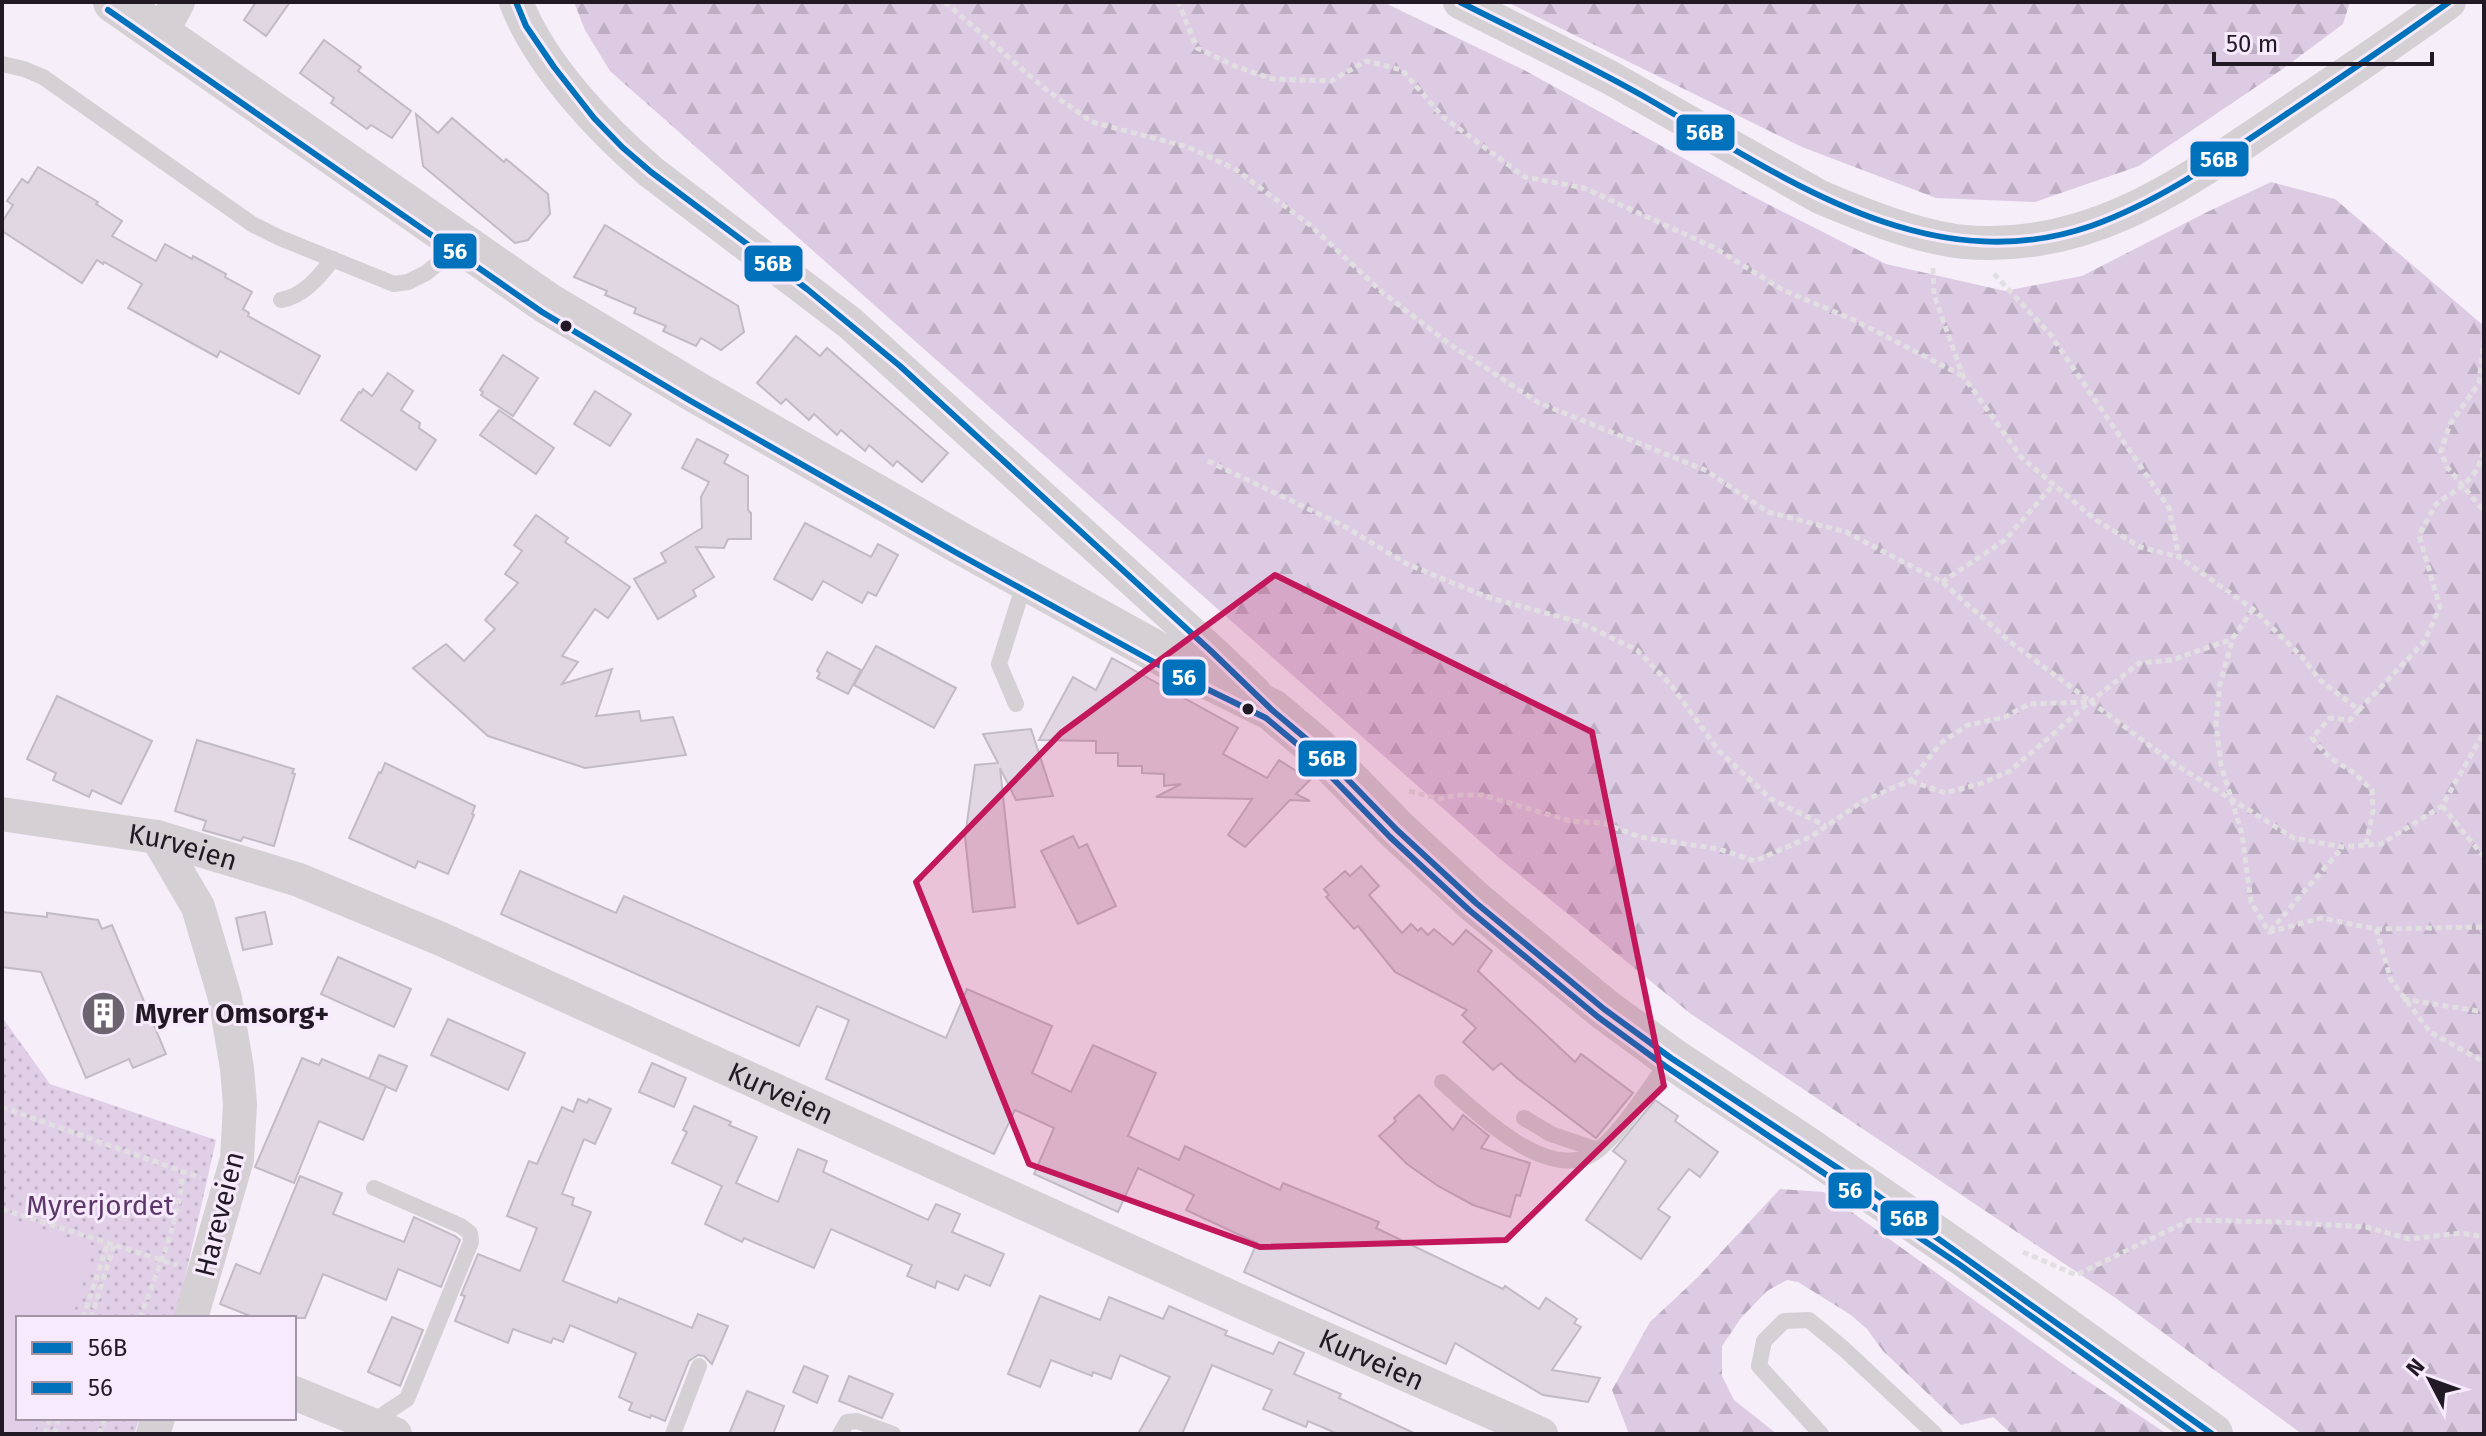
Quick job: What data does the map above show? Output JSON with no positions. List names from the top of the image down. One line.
{"streets":{"street":["Kurveien","Hareveien"]},"crossings":[["Kurveien","Hareveien"]],"parks":["Myrerjordet"],"places":{"building":["Myrer Omsorg+"]},"lines":["transit line 56B","transit line 56"],"legend":["56B","56"],"scale_bar":"50 m","north":"top left"}
